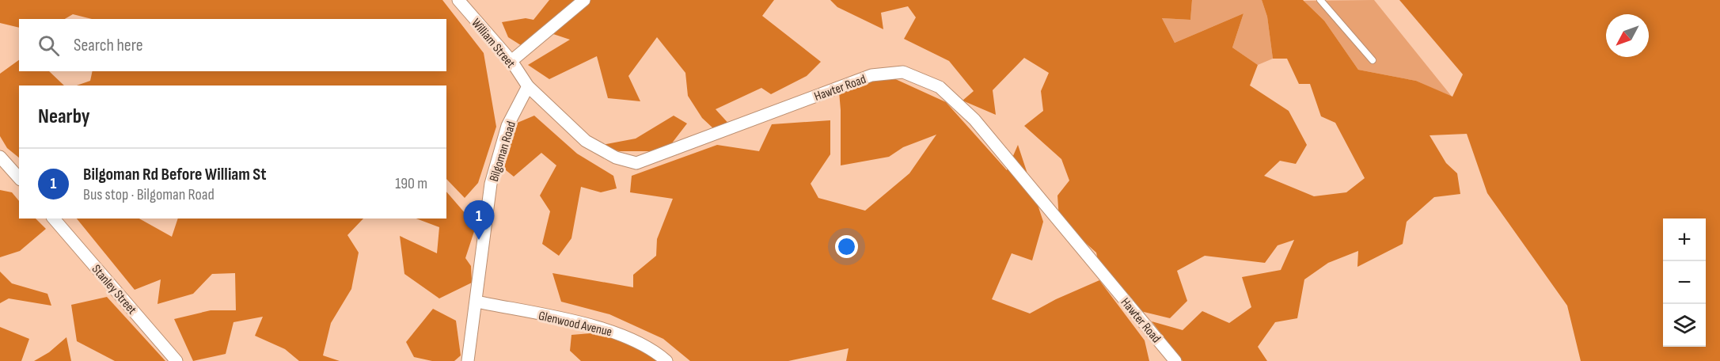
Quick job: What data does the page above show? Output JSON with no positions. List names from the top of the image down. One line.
{"streets":{"street":["William Street","Hawter Road","Bilgoman Road","Stanley Street","Glenwood Avenue"]},"crossings":[["William Street","Hawter Road"],["William Street","Bilgoman Road"],["Hawter Road","Bilgoman Road"],["Bilgoman Road","Glenwood Avenue"]],"north":"bottom left","page":{"search":"Search here","heading":"Nearby","list":[{"mark":"1","name":"Bilgoman Rd Before William St","note":"Bus stop · Bilgoman Road","value":"190 m"}],"pins":"1","map_buttons":["+","−"]}}
